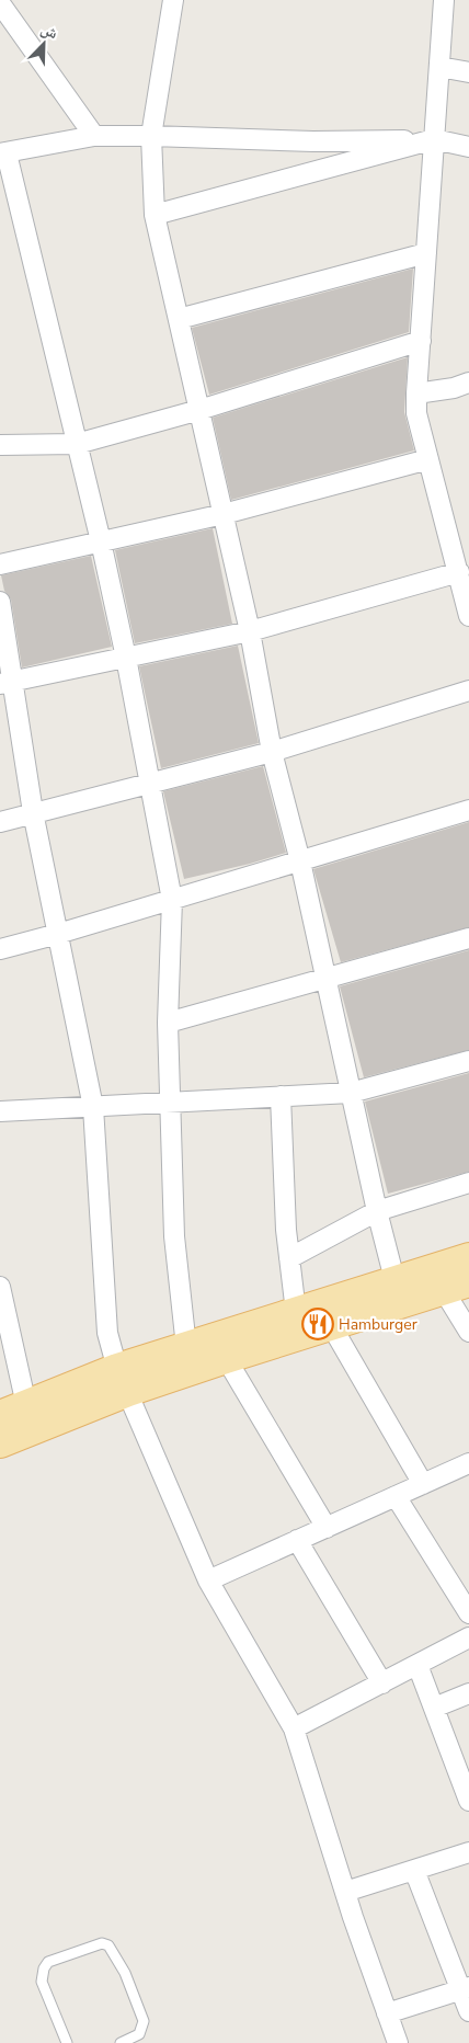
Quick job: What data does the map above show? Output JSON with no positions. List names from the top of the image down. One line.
{"places":{"restaurant":["Hamburger"]},"north":"top right"}
